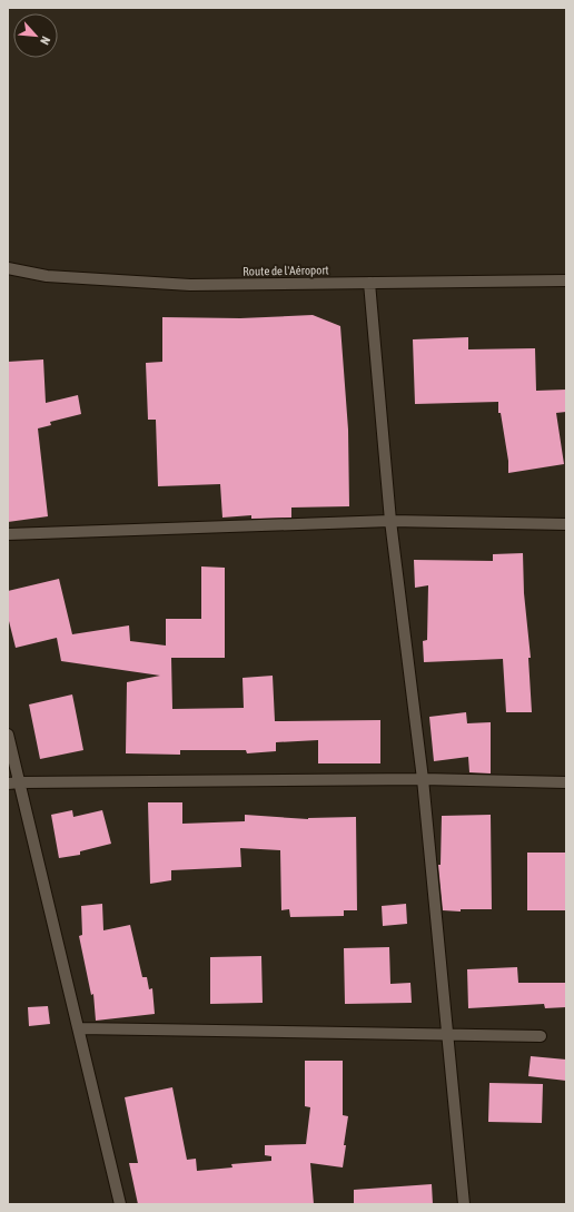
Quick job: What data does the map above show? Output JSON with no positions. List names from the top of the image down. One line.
{"streets":{"street":["Route de l'Aéroport"]},"north":"bottom right"}
